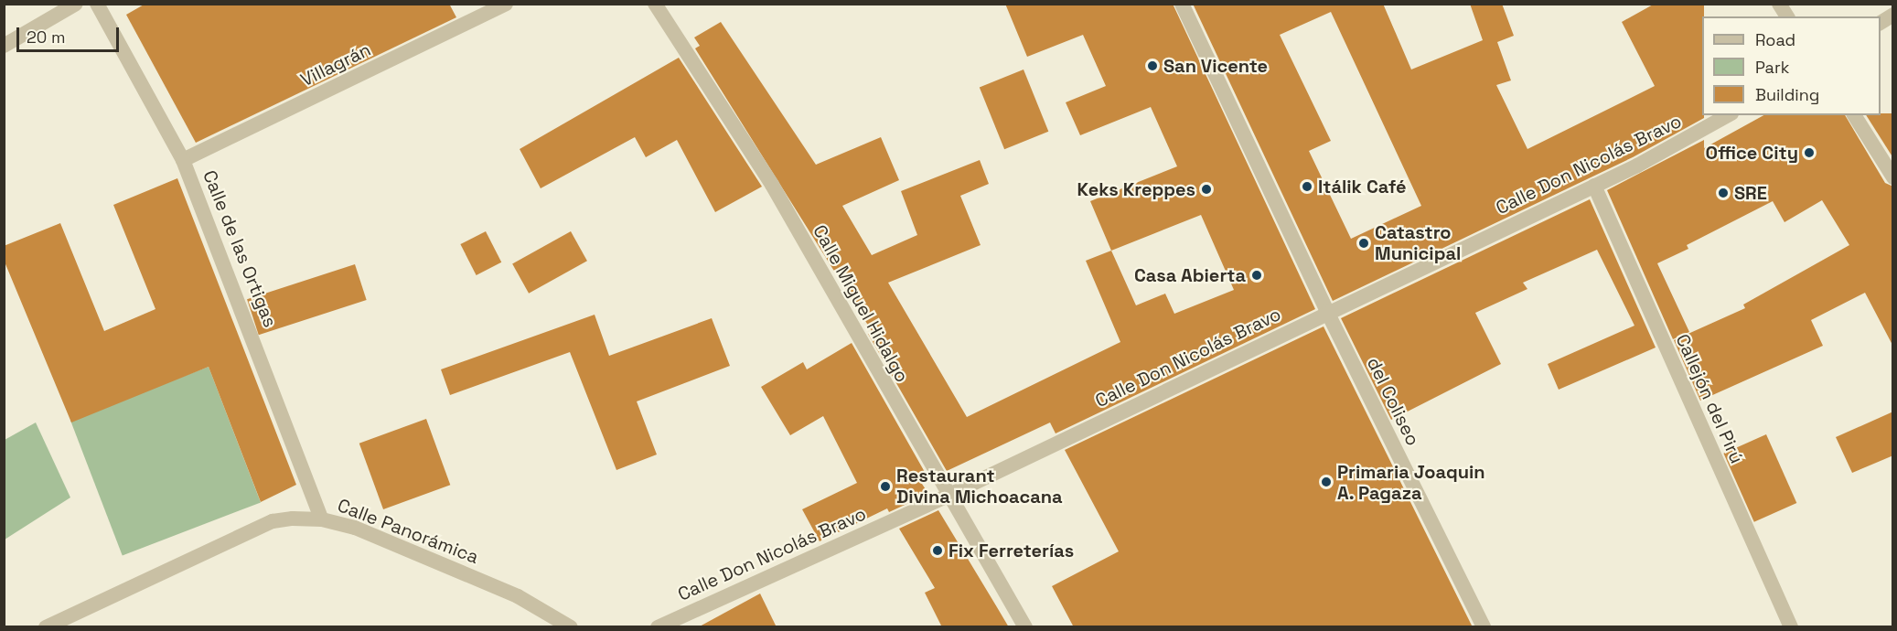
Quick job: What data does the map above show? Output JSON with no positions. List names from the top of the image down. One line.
{"streets":{"street":["Villagrán","Calle Don Nicolás Bravo","Calle de las Ortigas","Calle Miguel Hidalgo","Callejón del Pirú","del Coliseo","Calle Panorámica"]},"crossings":[["Villagrán","Calle de las Ortigas"],["Calle Don Nicolás Bravo","Calle Miguel Hidalgo"],["Calle Don Nicolás Bravo","Callejón del Pirú"],["Calle Don Nicolás Bravo","del Coliseo"],["Calle de las Ortigas","Calle Panorámica"]],"places":["San Vicente","Office City","Itálik Café","Keks Kreppes","SRE","Catastro Municipal","Casa Abierta","Primaria Joaquin A. Pagaza","Restaurant Divina Michoacana","Fix Ferreterías"],"legend":["Road","Park","Building"],"scale_bar":"20 m"}
